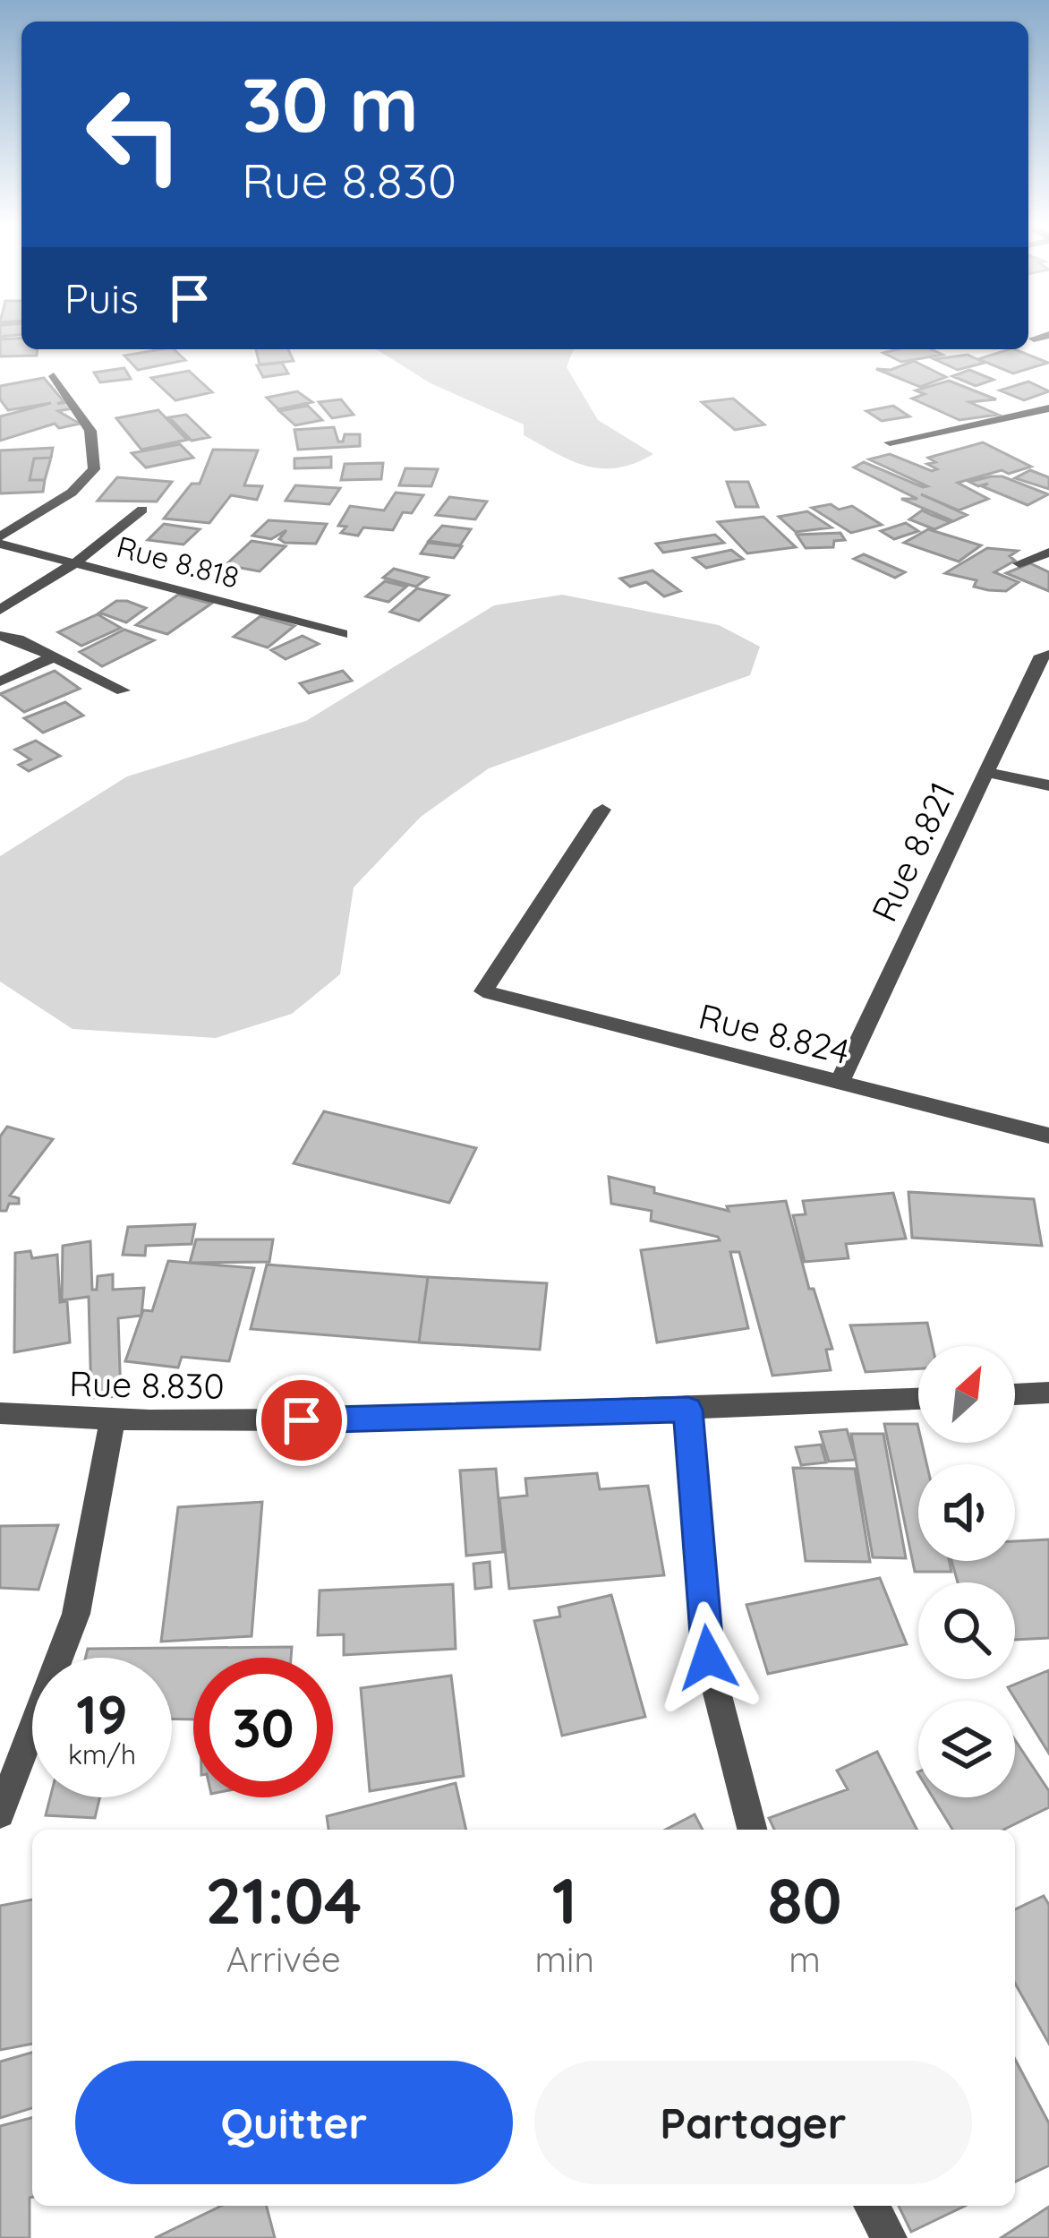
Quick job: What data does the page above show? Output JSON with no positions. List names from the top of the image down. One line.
{"streets":{"street":["Rue 8.818","Rue 8.821","Rue 8.824","Rue 8.830"]},"crossings":[["Rue 8.821","Rue 8.824"]],"north":"top right","page":{"turn":["30 m","Rue 8.830"],"then":"Puis","speed":"19 km/h","limit":"30","eta":["21:04","Arrivée","1","min","80","m"],"buttons":["Quitter","Partager"]}}
